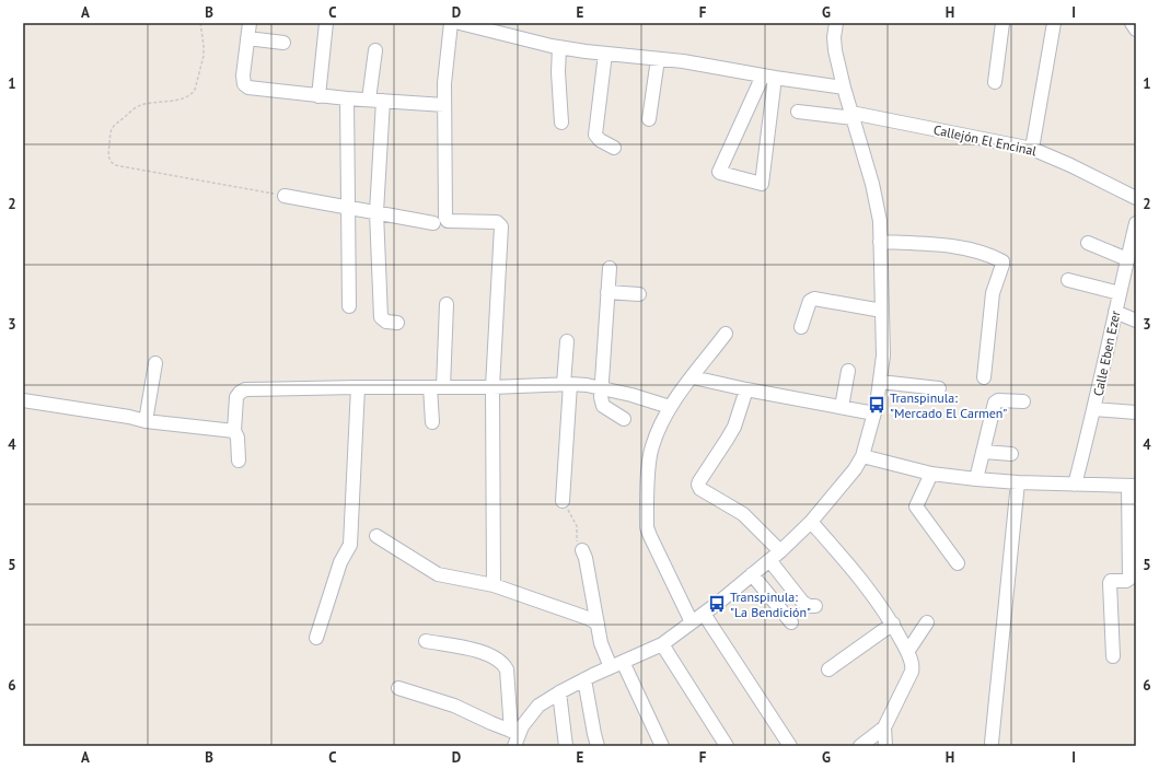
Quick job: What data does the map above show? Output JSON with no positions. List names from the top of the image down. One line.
{"streets":{"street":["Callejón El Encinal","Calle Eben Ezer"]},"places":{"bus stop":["Transpinula: \"Mercado El Carmen\"","Transpinula: \"La Bendición\""]},"grid":{"columns":["A","B","C","D","E","F","G","H","I"],"rows":["1","2","3","4","5","6"]}}
